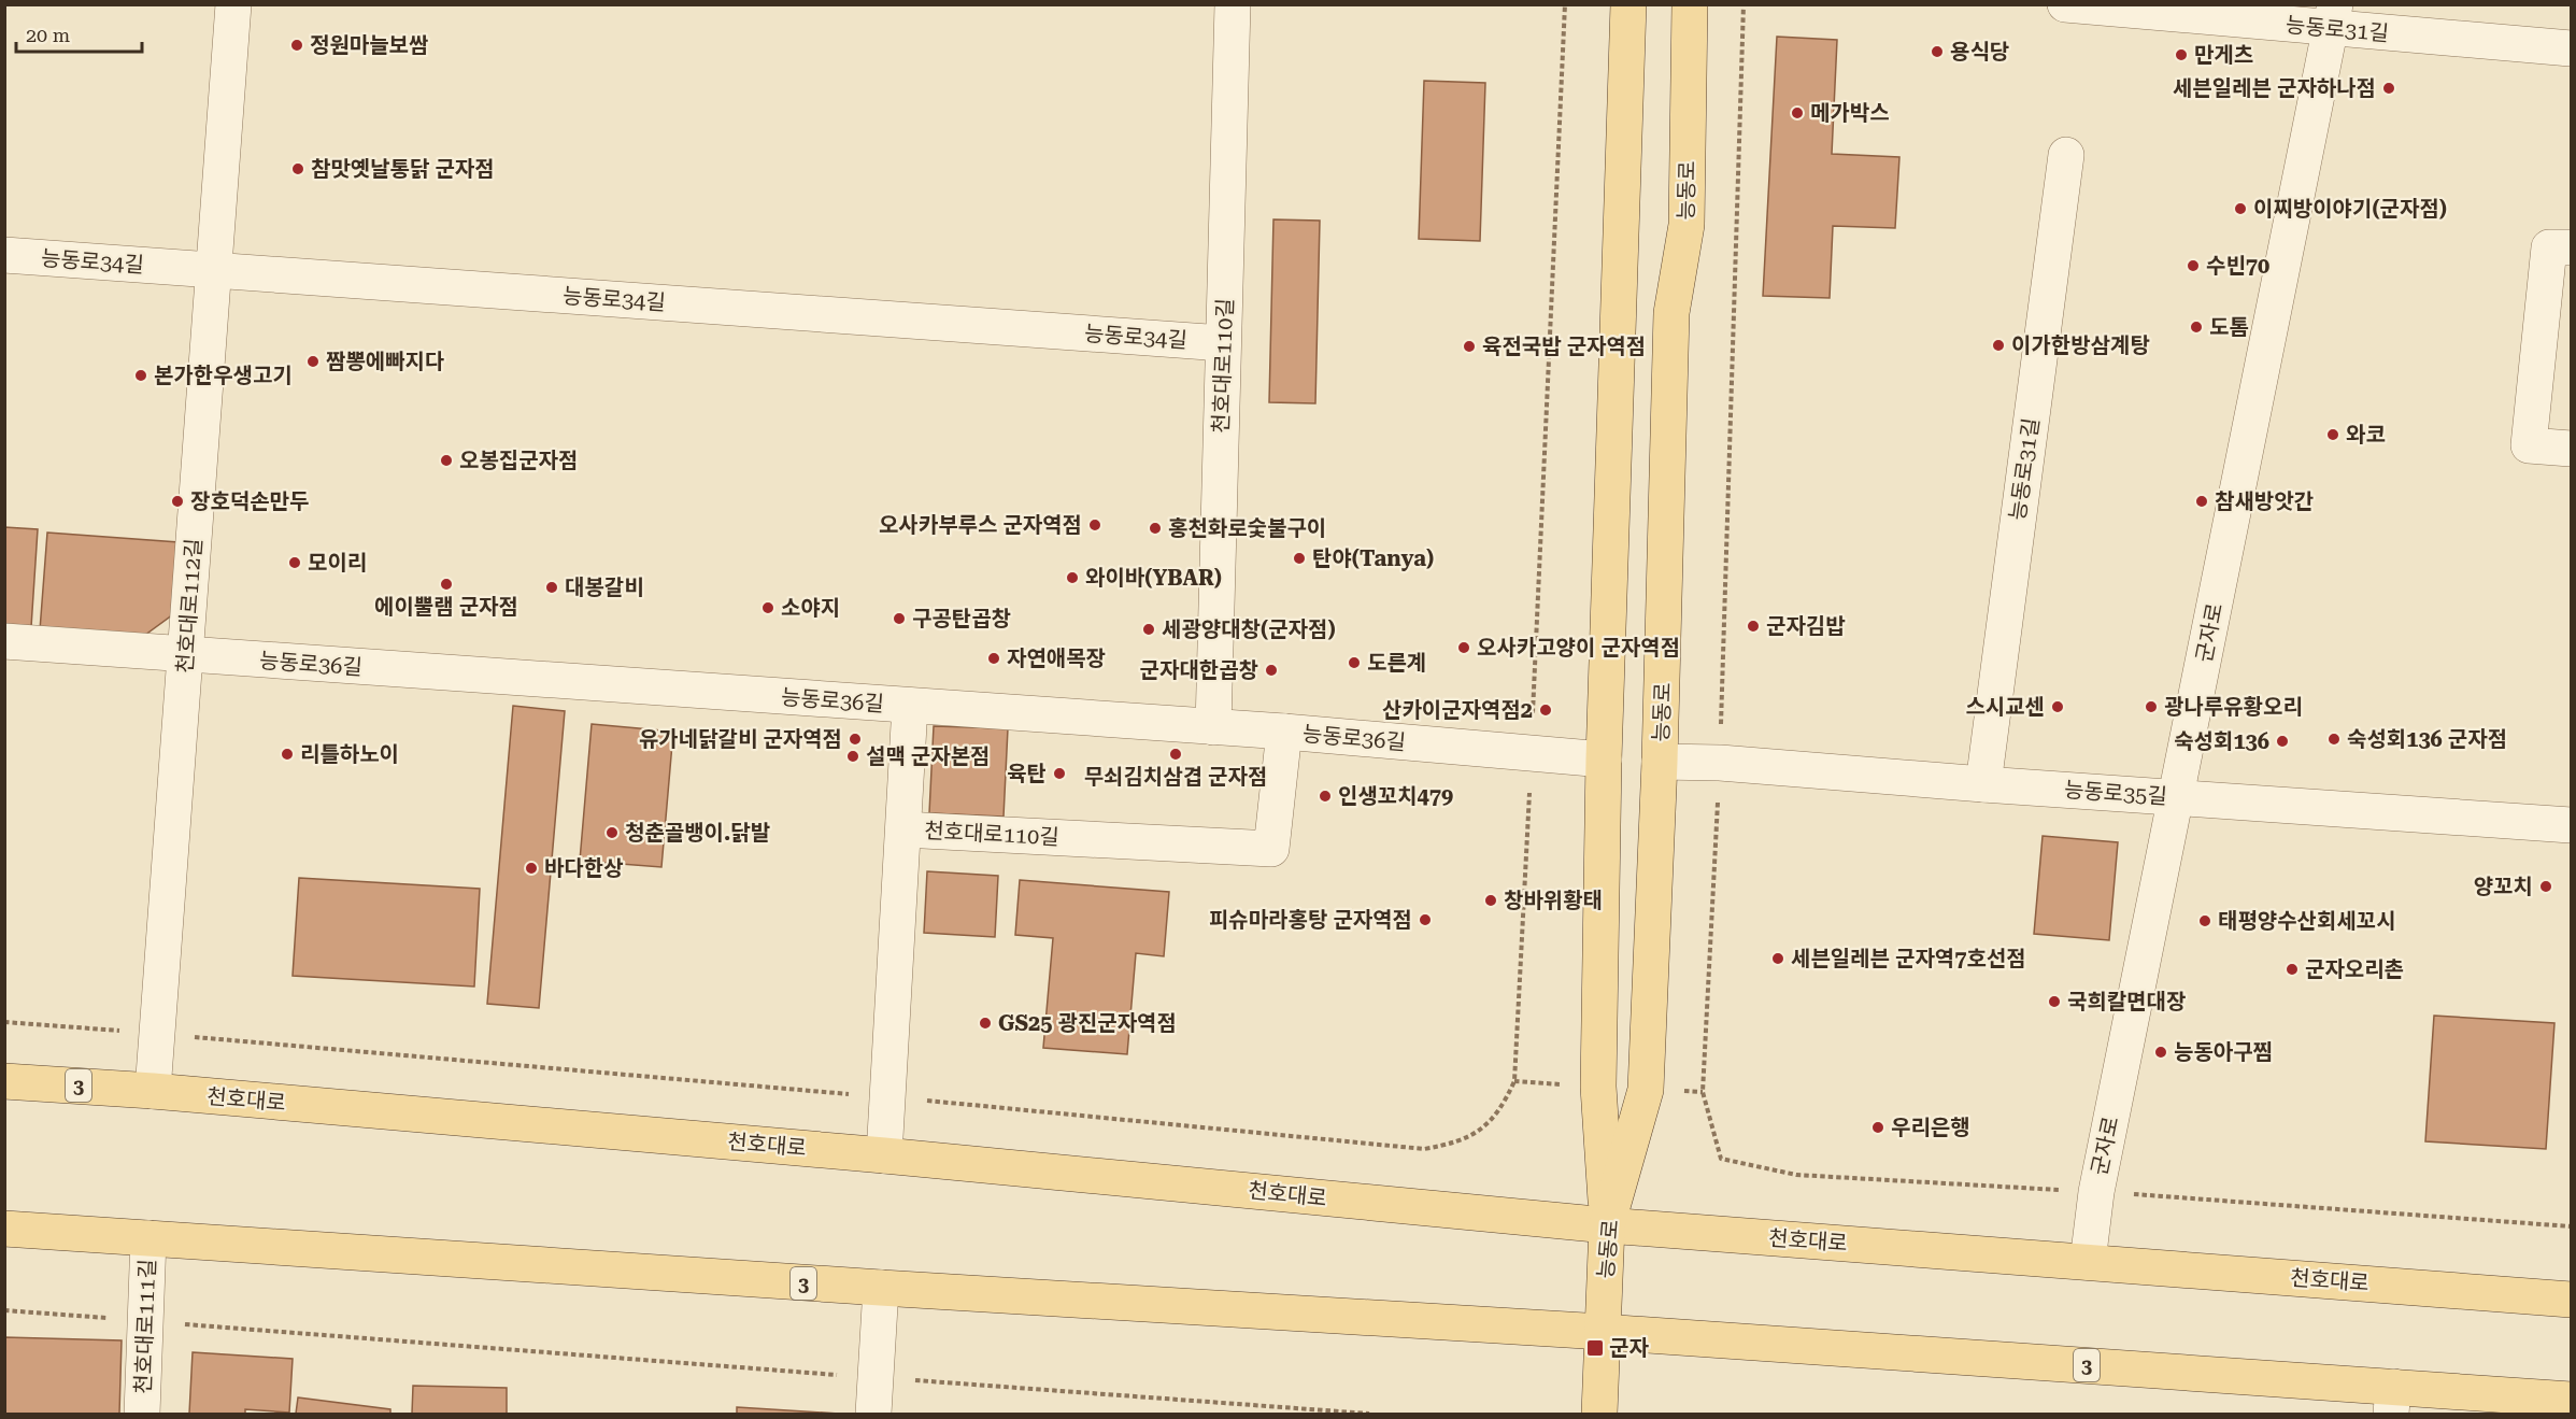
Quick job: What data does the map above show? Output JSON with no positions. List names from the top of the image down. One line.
{"streets":{"main road":["능동로","능동로36길","3","천호대로"],"street":["능동로31길","능동로34길","천호대로110길","천호대로112길","군자로","능동로35길","천호대로111길"]},"crossings":[["능동로31길","군자로"],["능동로31길","능동로35길"],["능동로","능동로36길"],["능동로","능동로35길"],["능동로","3"],["능동로","천호대로"],["능동로34길","천호대로110길"],["능동로34길","천호대로112길"],["천호대로110길","능동로36길"],["천호대로110길","천호대로"],["천호대로112길","능동로36길"],["천호대로112길","천호대로"],["군자로","능동로35길"],["군자로","천호대로"],["능동로36길","능동로35길"],["3","천호대로111길"]],"places":{"other":["정원마늘보쌈","용식당","만게츠","세븐일레븐 군자하나점","메가박스","참맛옛날통닭 군자점","이찌방이야기(군자점)","수빈70","도톰","이가한방삼계탕","육전국밥 군자역점","짬뽕에빠지다","본가한우생고기","와코","오봉집군자점","장호덕손만두","참새방앗간","오사카부루스 군자역점","홍천화로숯불구이","탄야(Tanya)","모이리","와이바(YBAR)","에이뿔램 군자점","대봉갈비","소야지","구공탄곱창","군자김밥","세광양대창(군자점)","오사카고양이 군자역점","자연애목장","도른계","군자대한곱창","스시교센","광나루유황오리","산카이군자역점2","유가네닭갈비 군자역점","숙성회136 군자점","숙성회136","리틀하노이","무쇠김치삼겹 군자점","설맥 군자본점","육탄","인생꼬치479","청춘골뱅이.닭발","바다한상","양꼬치","창바위황태","피슈마라홍탕 군자역점","태평양수산회세꼬시","세븐일레븐 군자역7호선점","군자오리촌","국희칼면대장","GS25 광진군자역점","능동아구찜","우리은행"],"transit":["군자"]},"scale_bar":"20 m"}
